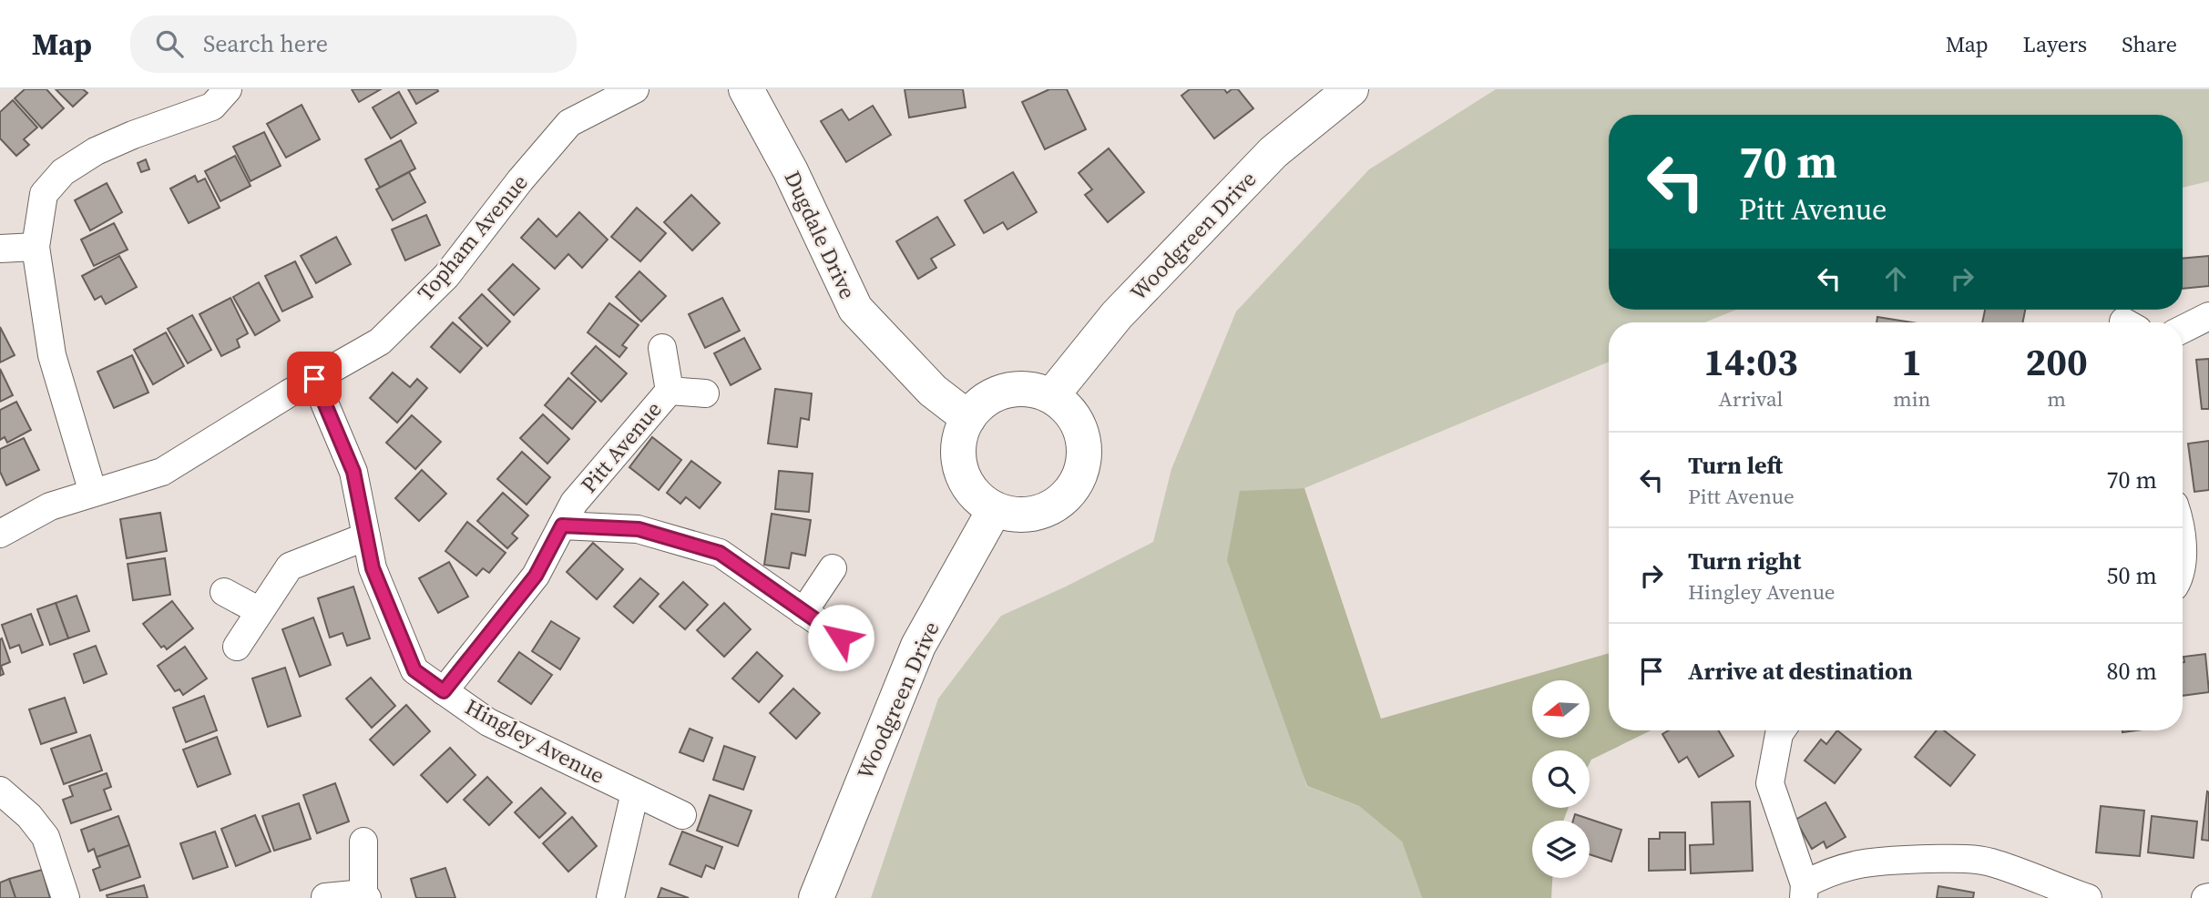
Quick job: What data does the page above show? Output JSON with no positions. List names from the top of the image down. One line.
{"streets":{"main road":["Dugdale Drive","Woodgreen Drive"],"street":["Topham Avenue","Pitt Avenue","Hingley Avenue"]},"crossings":[["Dugdale Drive","Woodgreen Drive"],["Topham Avenue","Hingley Avenue"],["Pitt Avenue","Hingley Avenue"]],"north":"left","page":{"header":"Map","search":"Search here","nav":["Map","Layers","Share"],"turn":["70 m","Pitt Avenue"],"eta":["14:03","Arrival","1","min","200","m"],"list":[{"name":"Turn left","note":"Pitt Avenue","value":"70 m"},{"name":"Turn right","note":"Hingley Avenue","value":"50 m"},{"name":"Arrive at destination","value":"80 m"}]}}
